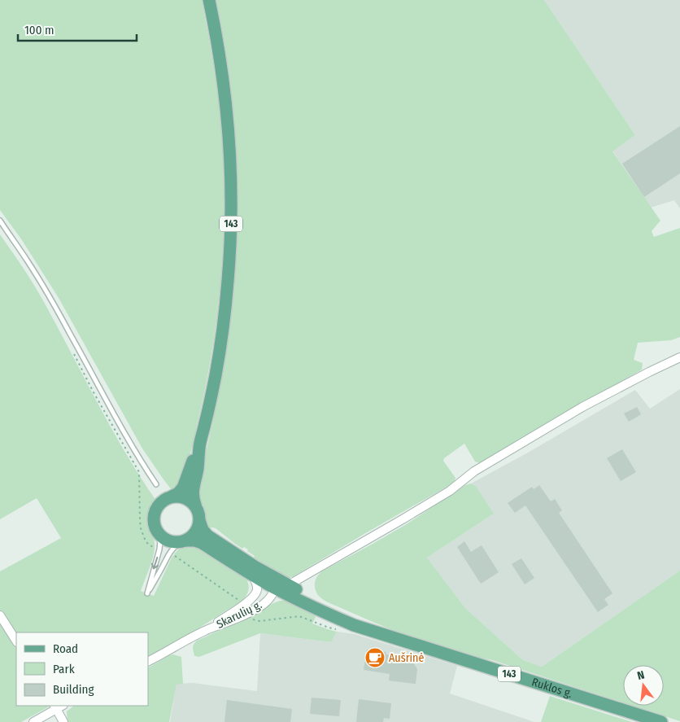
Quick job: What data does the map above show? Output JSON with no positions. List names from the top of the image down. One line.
{"streets":{"main road":["143","Ruklos g."],"street":["Skarulių g."]},"crossings":[["143","Skarulių g."],["143","Ruklos g."]],"places":{"cafe":["Aušrinė"]},"legend":["Road","Park","Building"],"scale_bar":"100 m","north":"top"}
